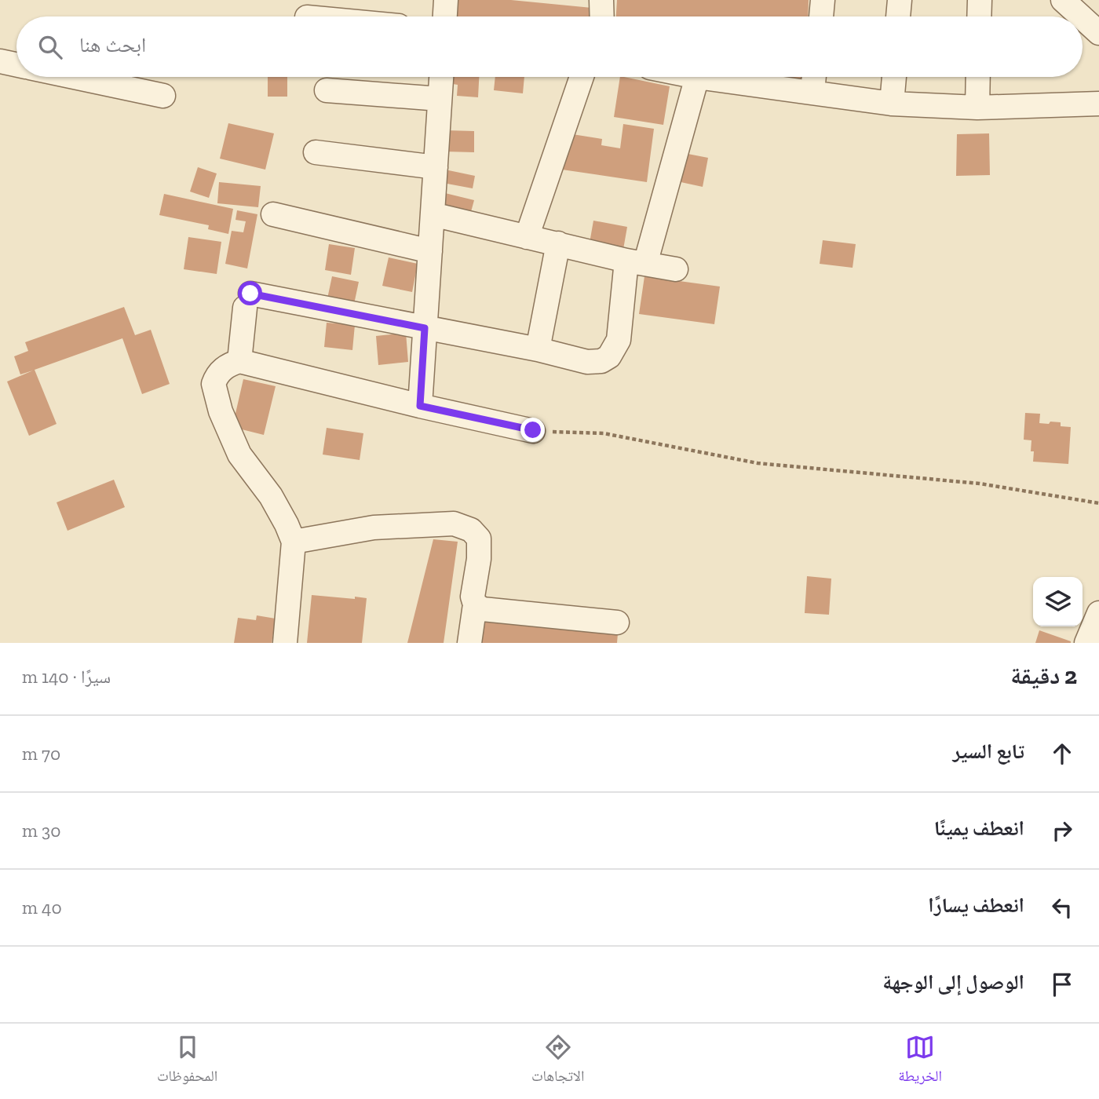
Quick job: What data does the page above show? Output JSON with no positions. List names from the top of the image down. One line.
{"page":{"search":"ابحث هنا","heading":["2 دقيقة","سيرًا · 140 m"],"list":[["تابع السير","70 m"],["انعطف يمينًا","30 m"],["انعطف يسارًا","40 m"],"الوصول إلى الوجهة"],"nav":["الخريطة","الاتجاهات","المحفوظات"]}}
